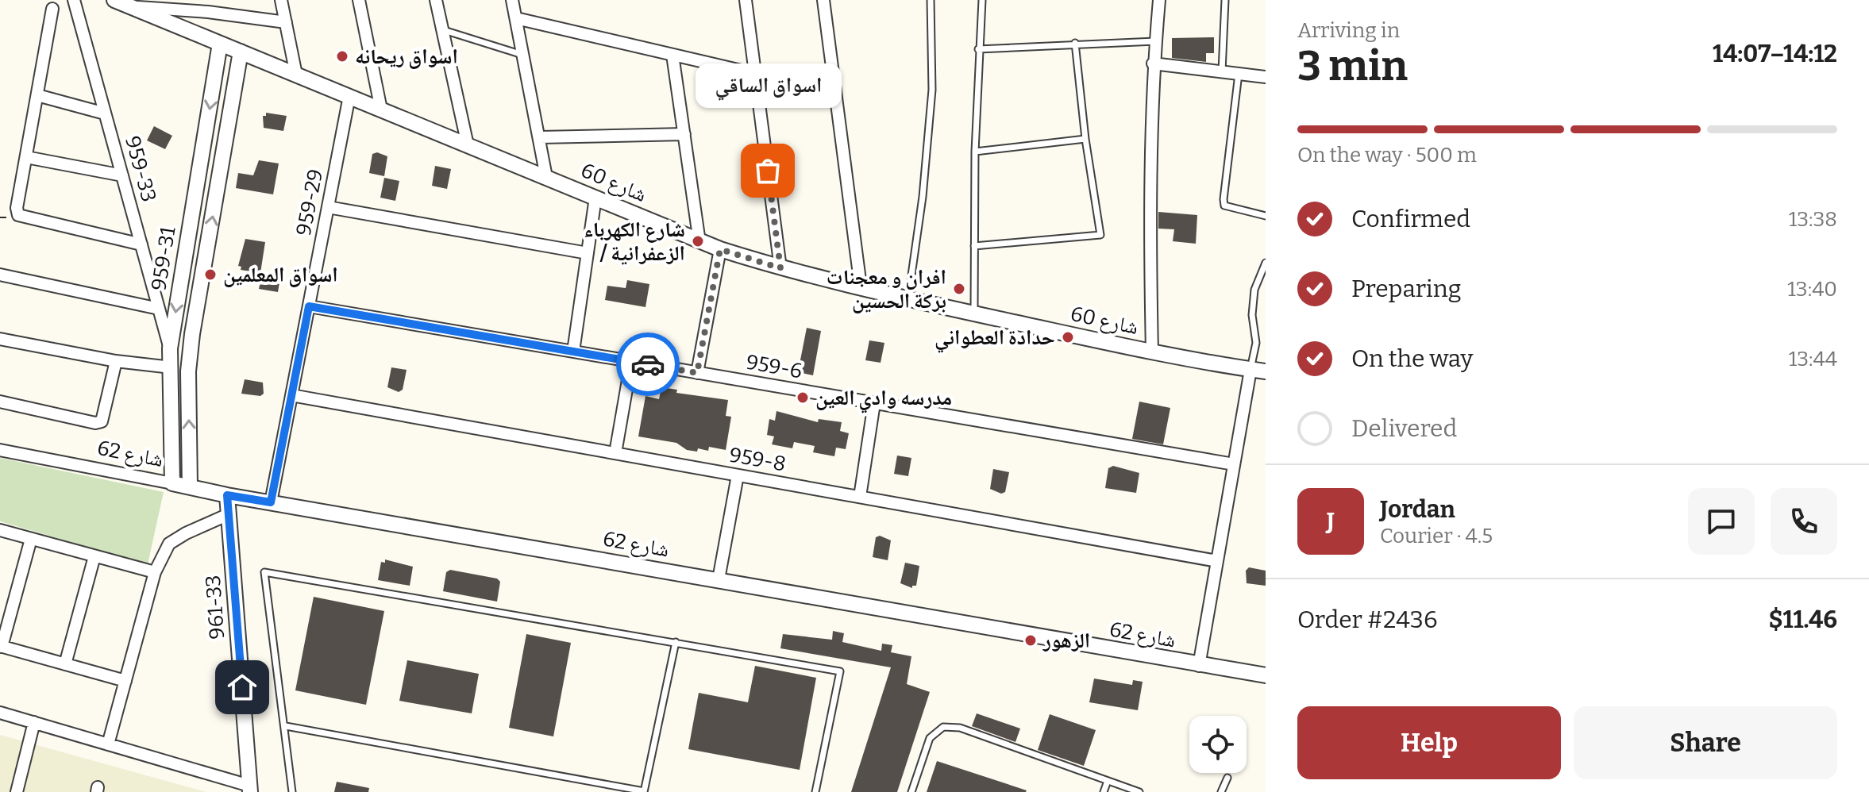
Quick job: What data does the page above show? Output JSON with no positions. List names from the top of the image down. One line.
{"streets":{"street":["959-33","شارع 60","959-29","959-31","959-6","شارع 62","959-8","961-33"]},"crossings":[["959-33","959-31"],["شارع 60","959-29"],["شارع 60","959-31"],["959-29","959-6"],["959-29","شارع 62"],["959-29","959-8"],["959-31","شارع 62"],["شارع 62","961-33"]],"places":["اسواق ريحانه","اسواق الساقي","شارع الكهرباء / الزعفرانية","اسواق المعلمين","افران و معجنات بركة الحسين","حدادة العطواني","مدرسه وادي العين","الزهور"],"page":{"heading":["3 min","Arriving in","14:07–14:12"],"panel":["Jordan","Courier · 4.5","Order #2436","$11.46"],"bubble":"اسواق الساقي","bar":"On the way · 500 m","list":[["Confirmed","13:38"],["Preparing","13:40"],["On the way","13:44"],"Delivered"],"round":"J","buttons":["Help","Share"]}}
